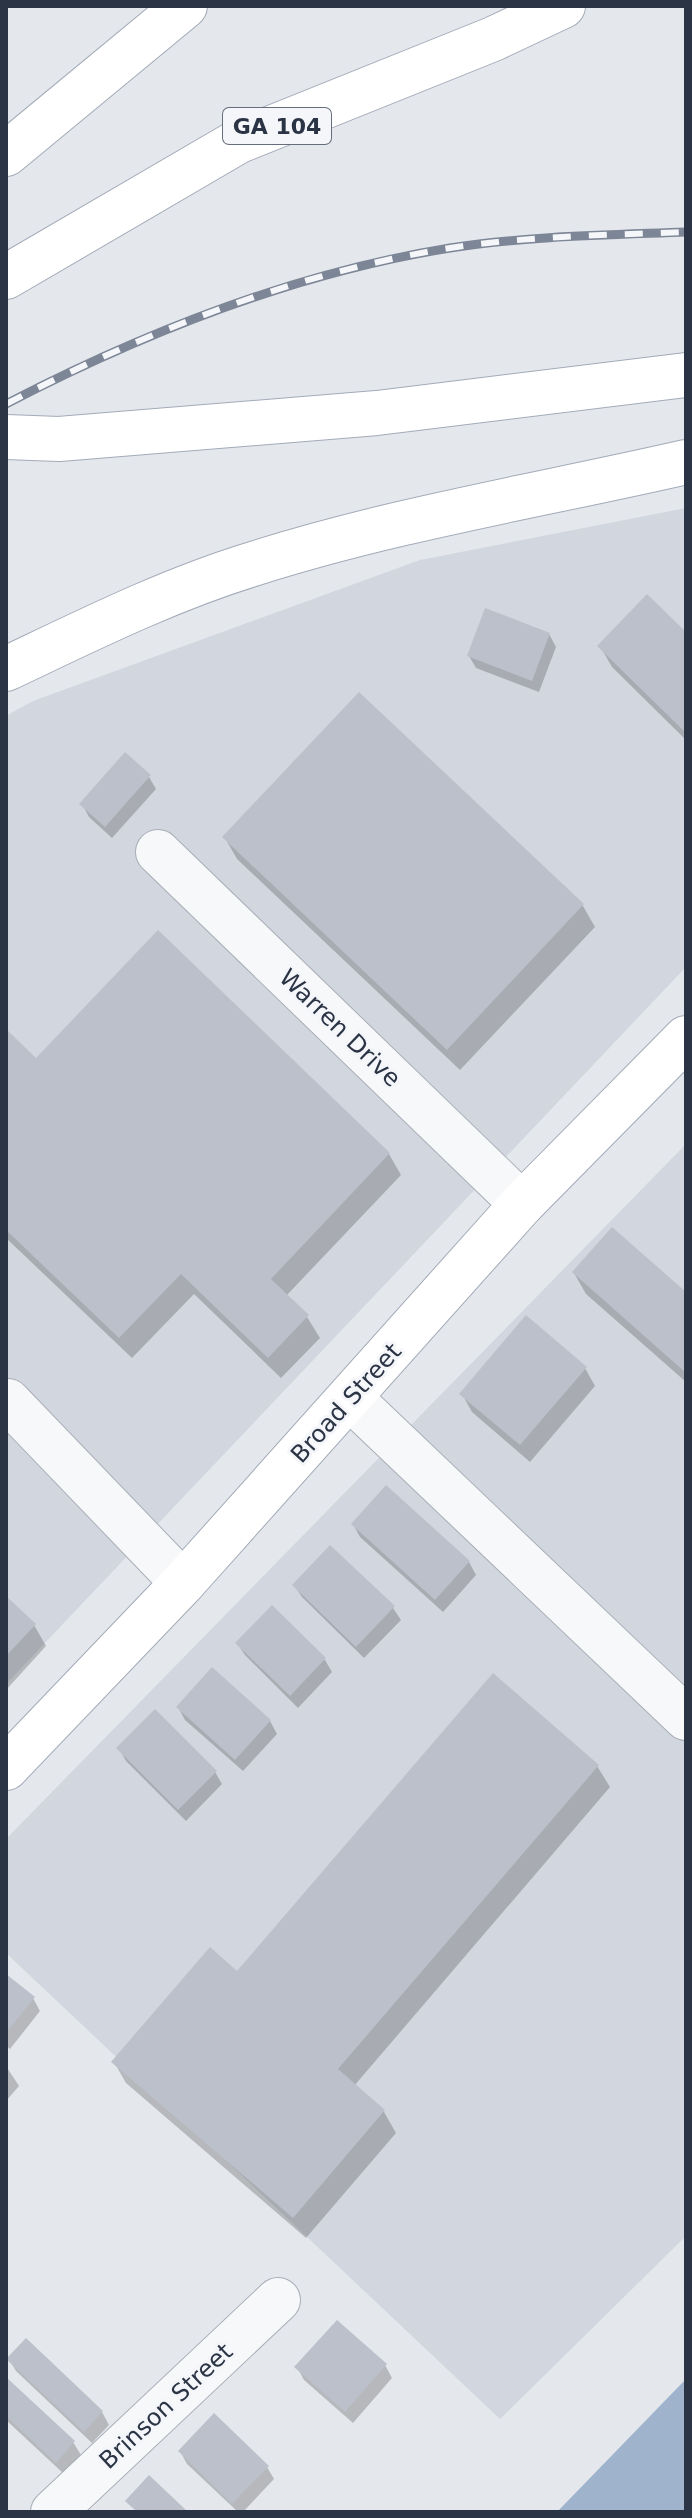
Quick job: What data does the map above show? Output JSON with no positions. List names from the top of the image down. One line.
{"streets":{"main road":["GA 104","Broad Street"],"street":["Warren Drive","Brinson Street"]},"crossings":[["Warren Drive","Broad Street"]]}
